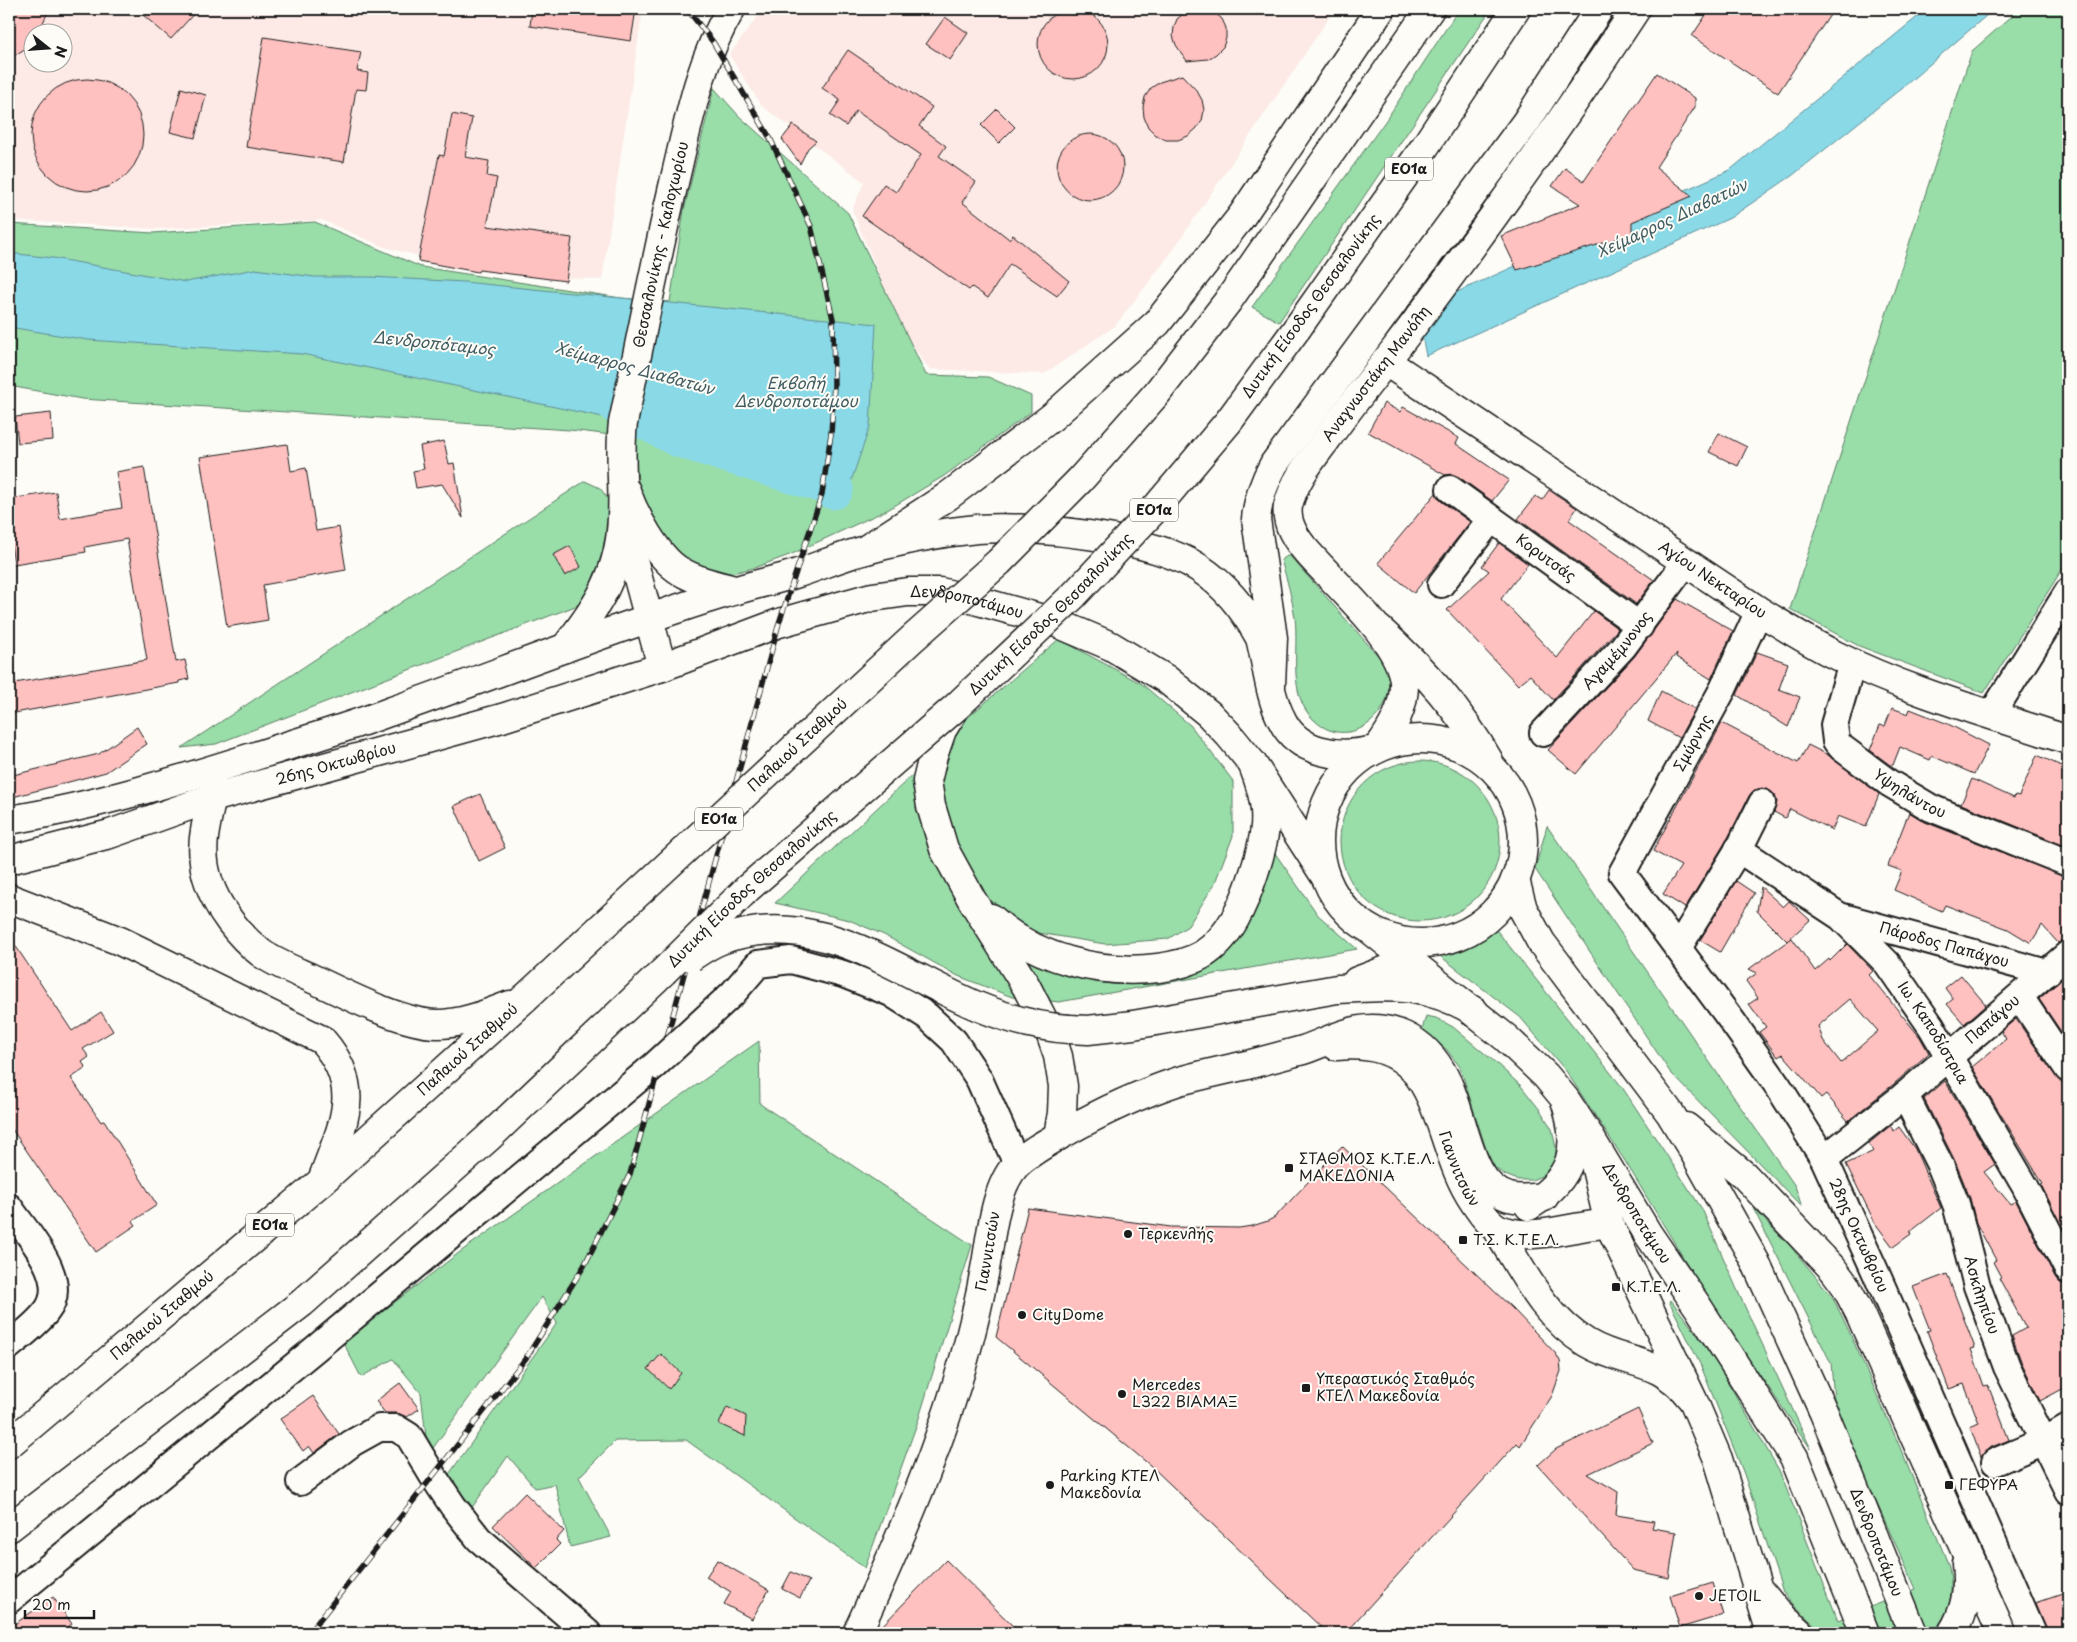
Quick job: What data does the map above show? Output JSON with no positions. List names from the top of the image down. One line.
{"streets":{"main road":["ΕΟ1α","Θεσσαλονίκης - Καλοχωρίου","Δυτική Είσοδος Θεσσαλονίκης","Αναγνωστάκη Μανόλη","Αγίου Νεκταρίου","Δενδροποτάμου","Παλαιού Σταθμού","26ης Οκτωβρίου","Γιαννιτσών"],"street":["Κορυτσάς","Αγαμέμνονος","Σμύρνης","Υψηλάντου","Πάροδος Παπάγου","Παπάγου","Ιω. Καποδίστρια","28ης Οκτωβρίου","Ασκληπίου"]},"crossings":[["ΕΟ1α","Δυτική Είσοδος Θεσσαλονίκης"],["Αναγνωστάκη Μανόλη","Αγίου Νεκταρίου"],["Αναγνωστάκη Μανόλη","Δενδροποτάμου"],["Κορυτσάς","Αγαμέμνονος"],["Αγίου Νεκταρίου","Αγαμέμνονος"],["Αγίου Νεκταρίου","Σμύρνης"],["Αγίου Νεκταρίου","Υψηλάντου"],["Δενδροποτάμου","26ης Οκτωβρίου"],["Σμύρνης","28ης Οκτωβρίου"],["Πάροδος Παπάγου","Παπάγου"],["Πάροδος Παπάγου","Ιω. Καποδίστρια"],["Παπάγου","Ιω. Καποδίστρια"],["Παπάγου","28ης Οκτωβρίου"],["Παπάγου","Ασκληπίου"]],"water":["Χείμαρρος Διαβατών","Δενδροπόταμος","Εκβολή Δενδροποτάμου"],"places":{"transit":["ΣΤΑΘΜΟΣ Κ.Τ.Ε.Λ. ΜΑΚΕΔΟΝΙΑ","Τ.Σ. Κ.Τ.Ε.Λ.","Κ.Τ.Ε.Λ.","Υπεραστικός Σταθμός ΚΤΕΛ Μακεδονία","ΓΕΦΥΡΑ"],"other":["Τερκενλής","CityDome","Mercedes L322 ΒΙΑΜΑΞ","Parking ΚΤΕΛ Μακεδονία","JETOIL"]},"scale_bar":"20 m","north":"right"}
